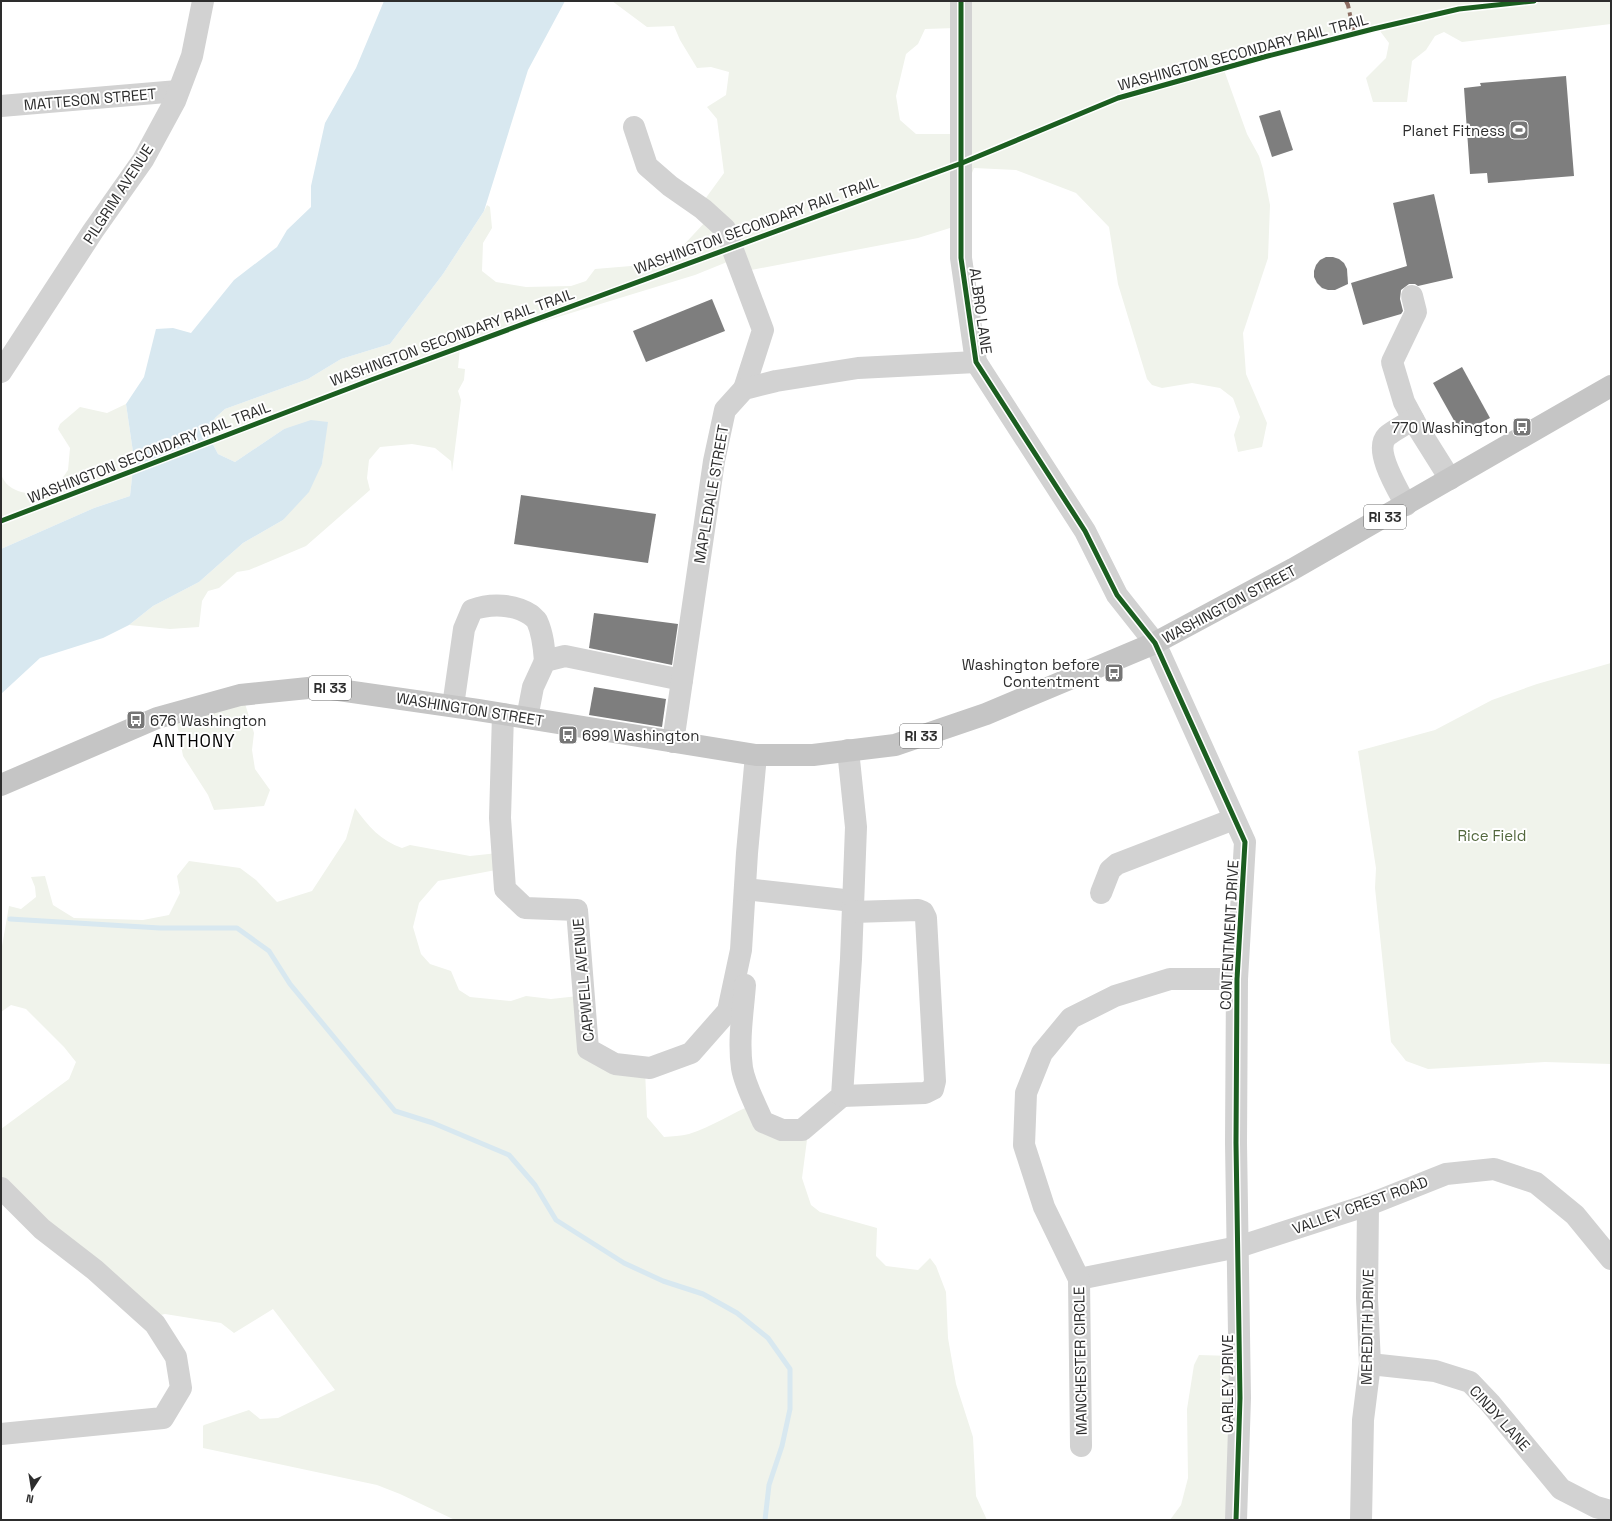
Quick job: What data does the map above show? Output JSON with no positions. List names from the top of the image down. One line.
{"streets":{"main road":["RI 33","WASHINGTON STREET"],"street":["MATTESON STREET","PILGRIM AVENUE","ALBRO LANE","MAPLEDALE STREET","CONTENTMENT DRIVE","CAPWELL AVENUE","VALLEY CREST ROAD","MEREDITH DRIVE","MANCHESTER CIRCLE","CARLEY DRIVE","CINDY LANE"],"cycle path":["WASHINGTON SECONDARY RAIL TRAIL"]},"crossings":[["MATTESON STREET","PILGRIM AVENUE"],["ALBRO LANE","WASHINGTON STREET"],["ALBRO LANE","CONTENTMENT DRIVE"],["MAPLEDALE STREET","WASHINGTON STREET"],["WASHINGTON STREET","CONTENTMENT DRIVE"],["WASHINGTON STREET","CAPWELL AVENUE"],["CONTENTMENT DRIVE","VALLEY CREST ROAD"],["CONTENTMENT DRIVE","MANCHESTER CIRCLE"],["CONTENTMENT DRIVE","CARLEY DRIVE"],["VALLEY CREST ROAD","MEREDITH DRIVE"],["VALLEY CREST ROAD","MANCHESTER CIRCLE"],["VALLEY CREST ROAD","CARLEY DRIVE"],["MEREDITH DRIVE","CINDY LANE"]],"districts":["ANTHONY"],"parks":["Rice Field"],"places":{"sports":["Planet Fitness"],"bus stop":["770 Washington","Washington before Contentment","676 Washington","699 Washington"]},"north":"bottom"}
